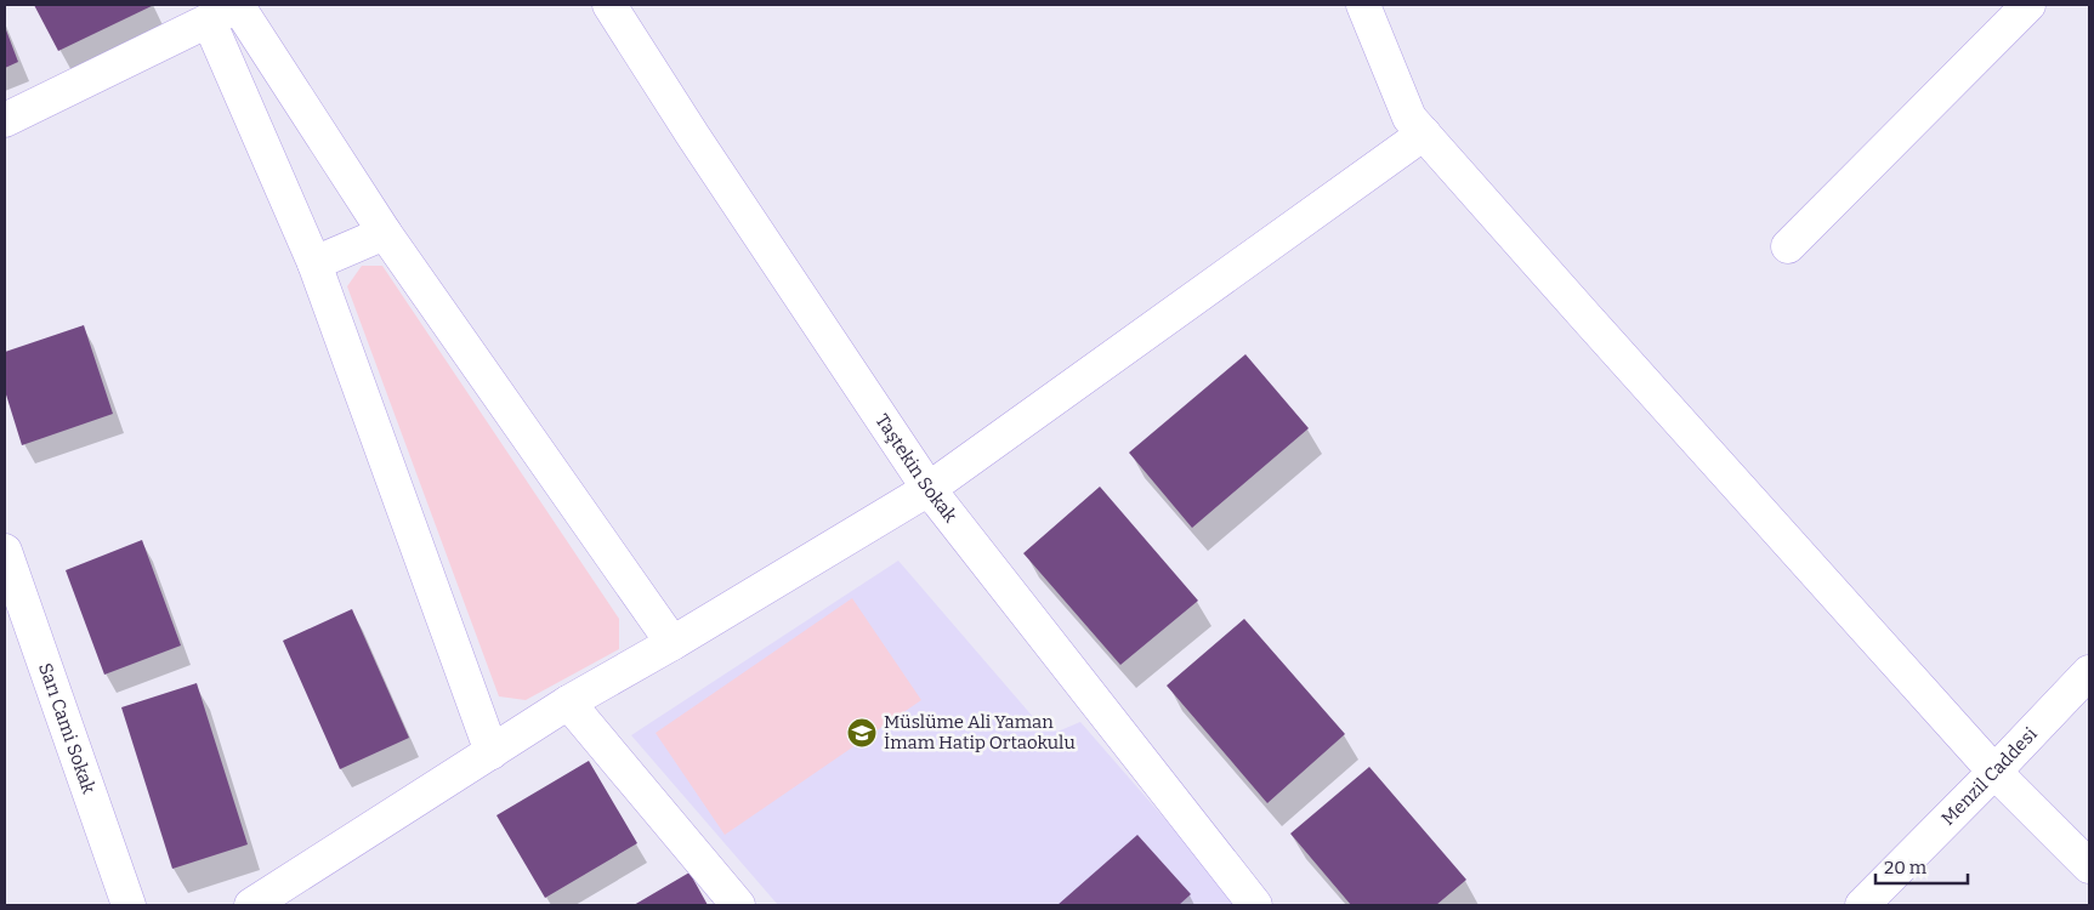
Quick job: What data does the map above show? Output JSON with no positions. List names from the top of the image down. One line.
{"streets":{"street":["Taştekin Sokak","Sarı Cami Sokak","Menzil Caddesi"]},"places":{"school or university":["Müslüme Ali Yaman İmam Hatip Ortaokulu"]},"scale_bar":"20 m"}
